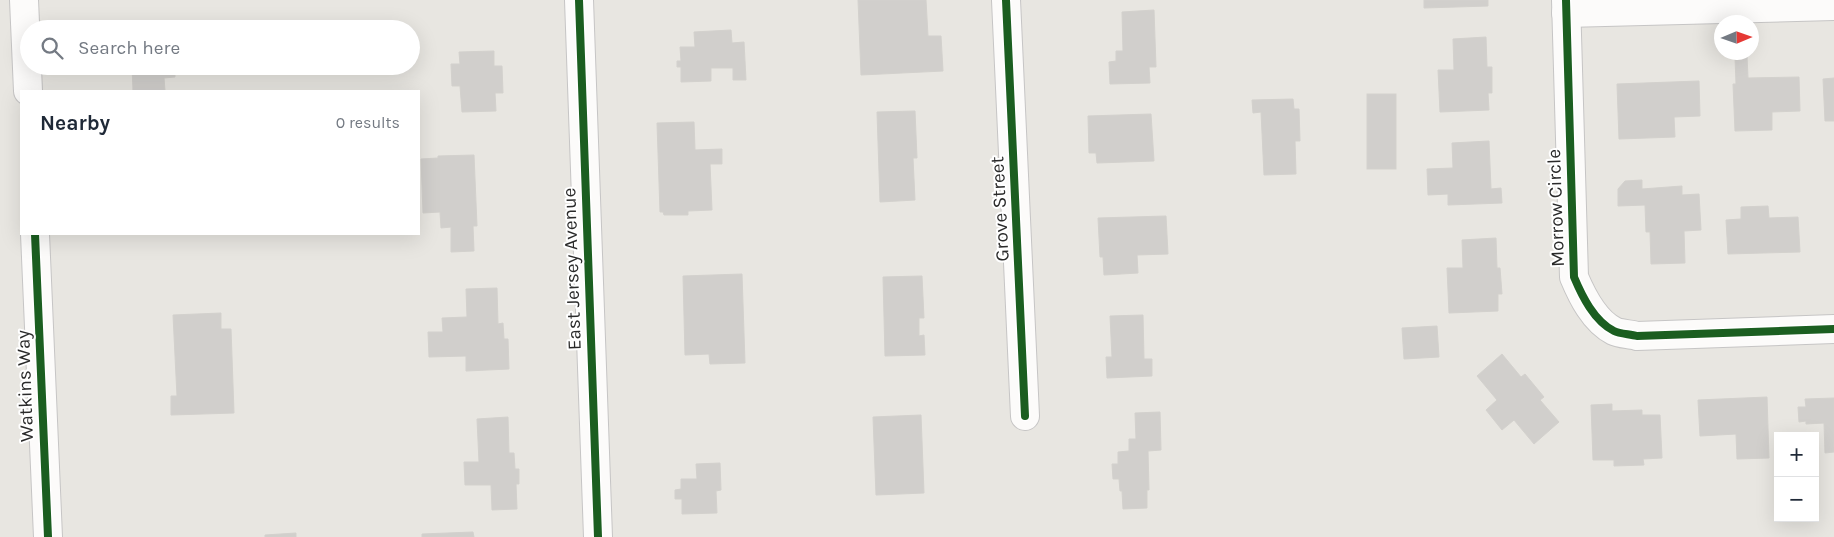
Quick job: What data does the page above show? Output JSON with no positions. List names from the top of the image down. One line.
{"streets":{"street":["Morrow Circle","Grove Street","East Jersey Avenue","Watkins Way"]},"north":"right","page":{"search":"Search here","heading":["Nearby","0 results"],"map_buttons":["+","−"]}}
